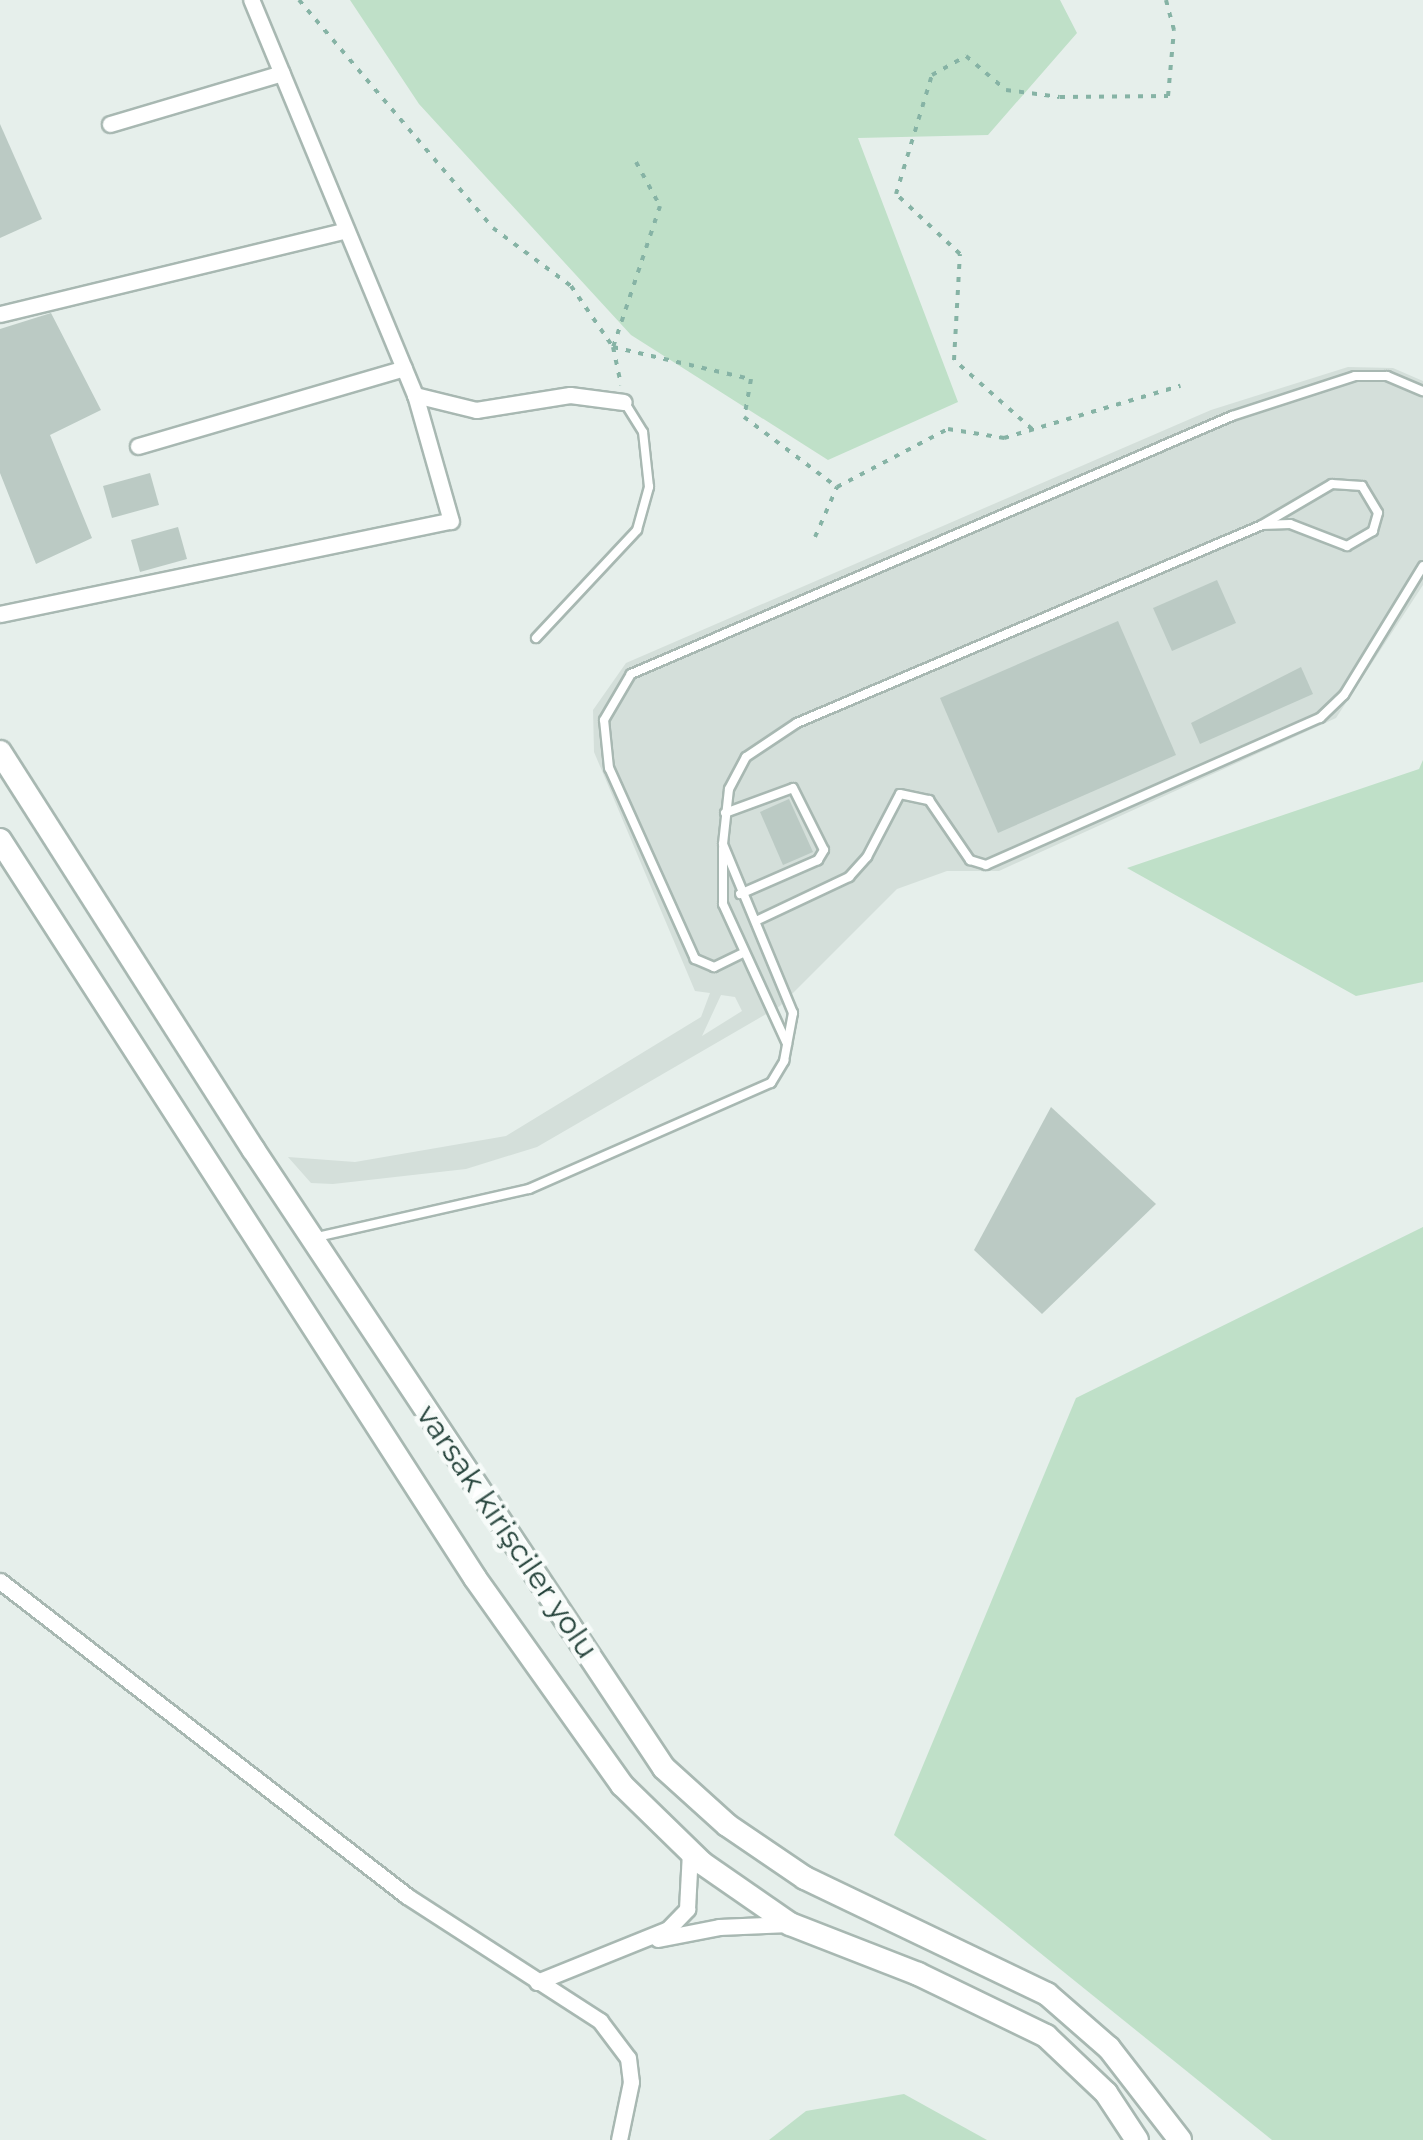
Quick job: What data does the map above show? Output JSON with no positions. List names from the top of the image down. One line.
{"streets":{"street":["varsak kirişciler yolu"]}}
